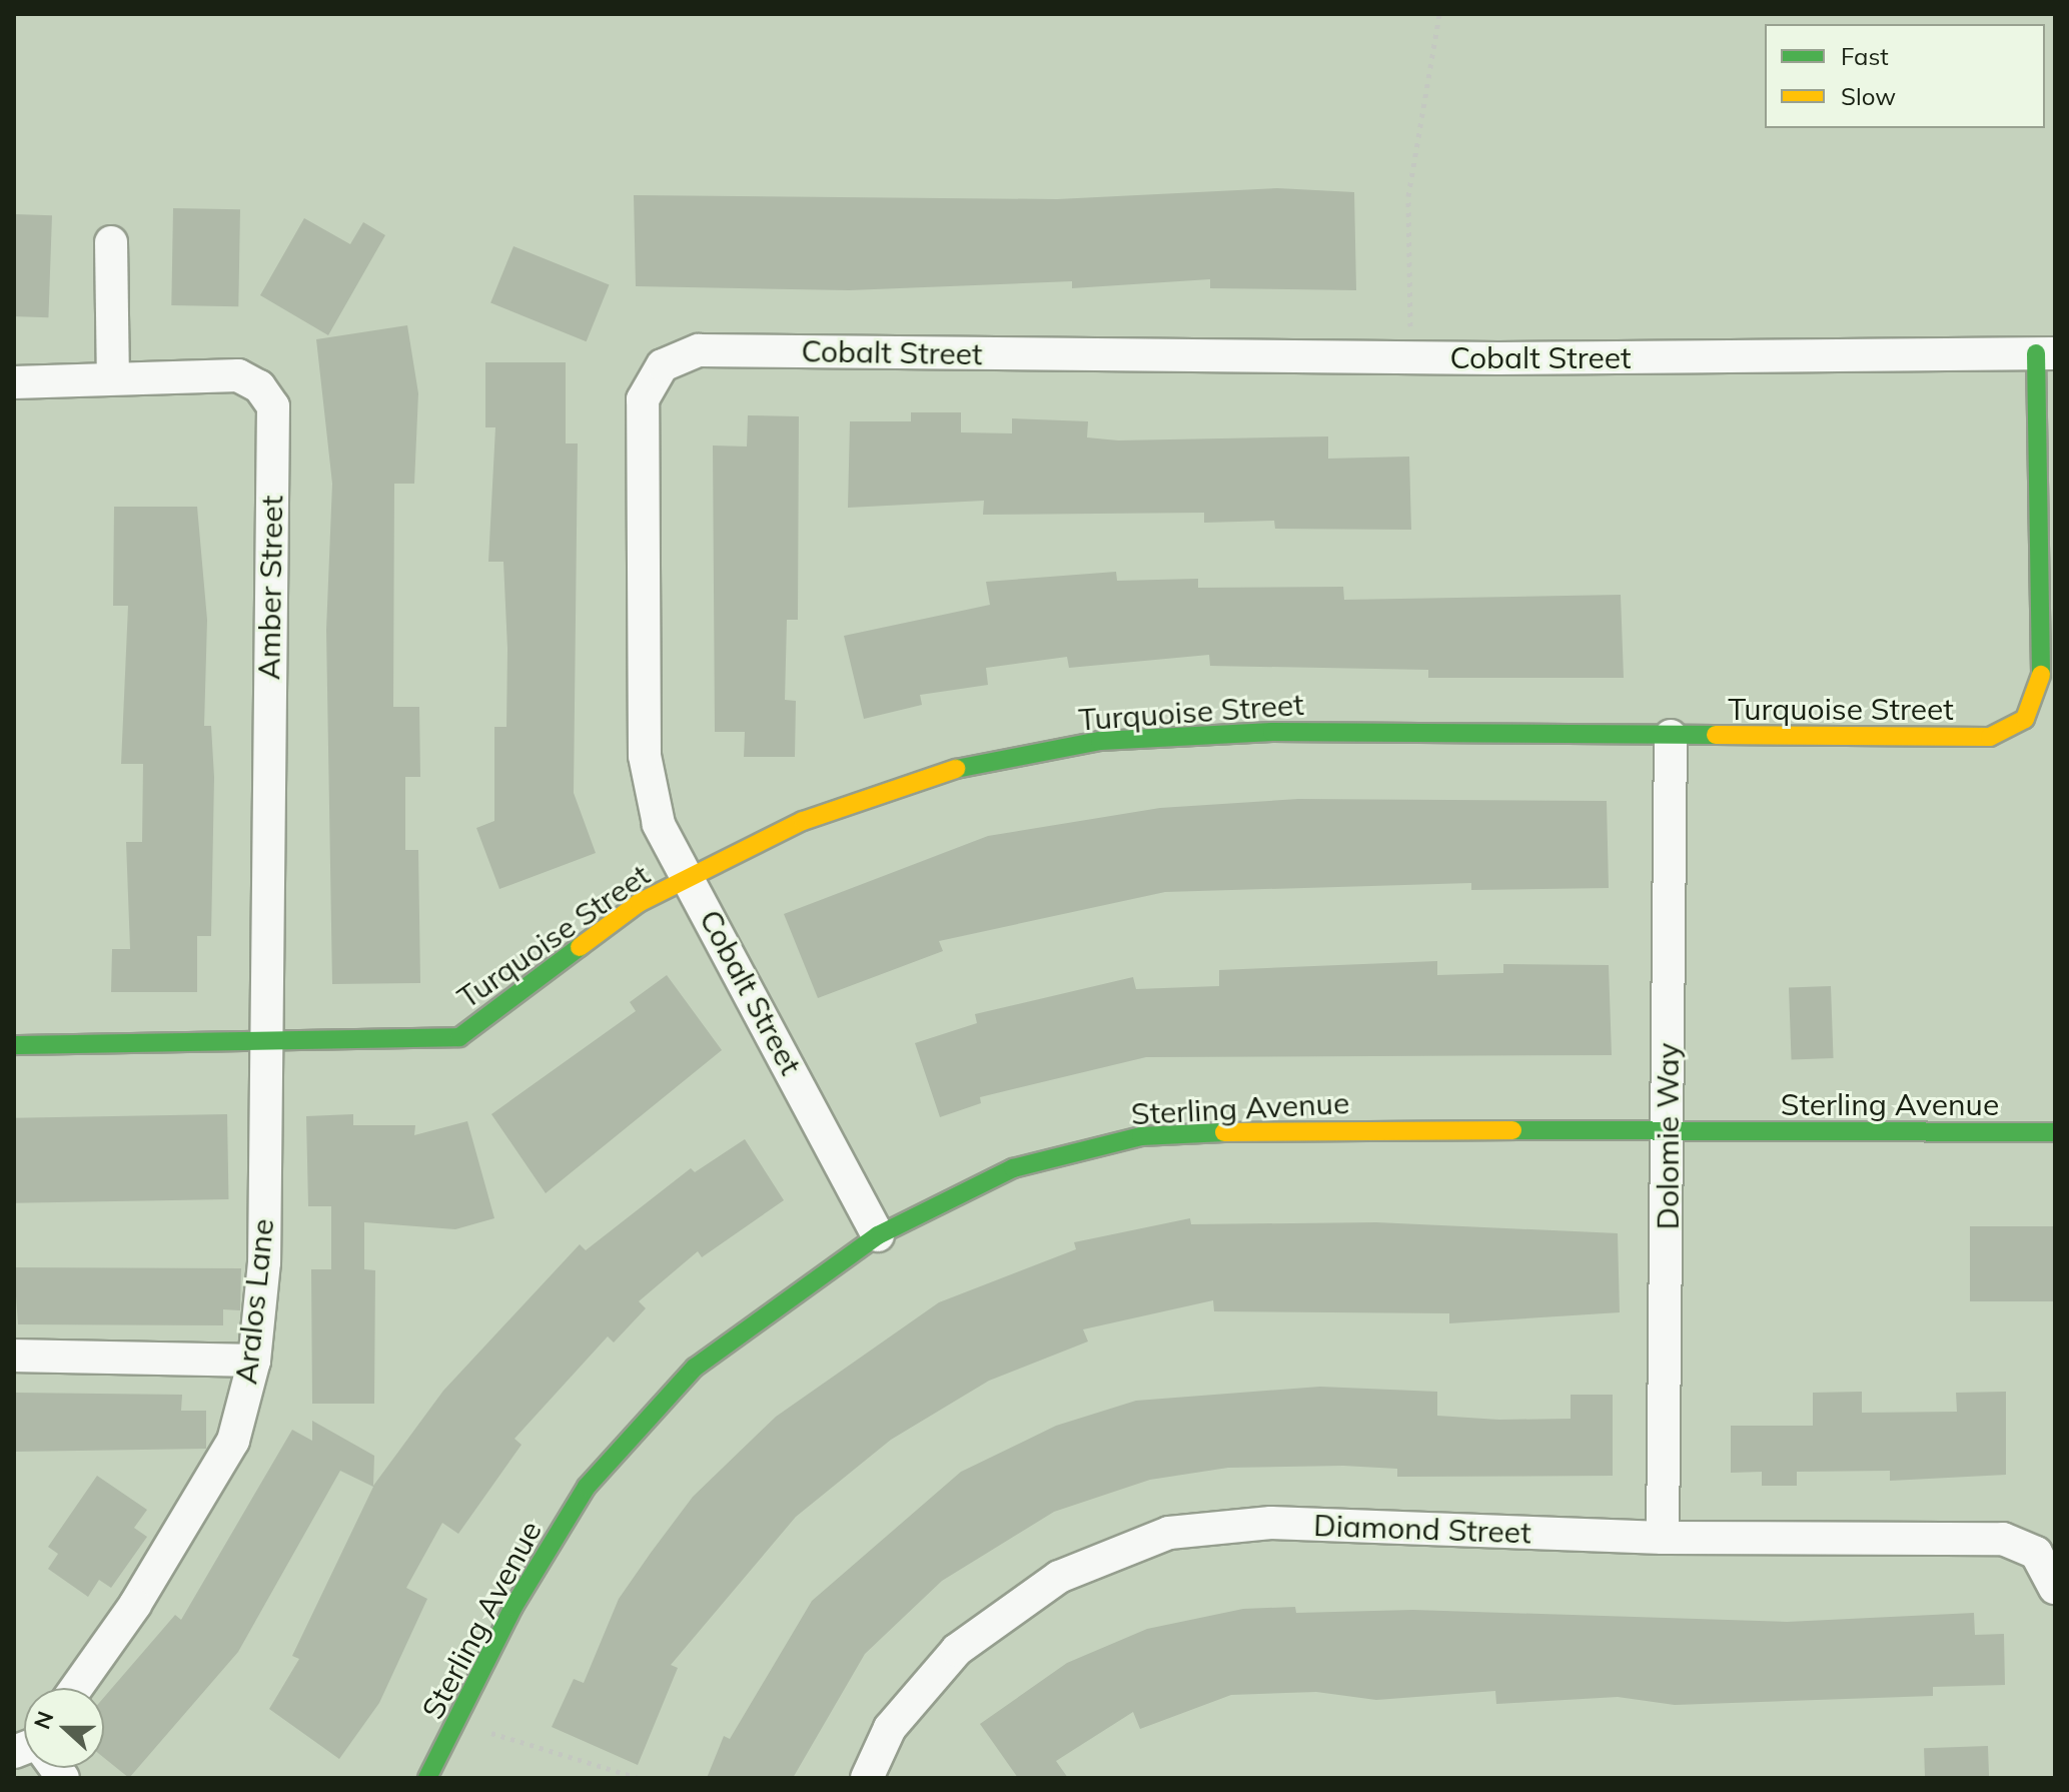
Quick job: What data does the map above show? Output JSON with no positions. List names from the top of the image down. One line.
{"streets":{"street":["Cobalt Street","Amber Street","Turquoise Street","Sterling Avenue","Dolomie Way","Aralos Lane","Diamond Street"]},"crossings":[["Cobalt Street","Turquoise Street"],["Cobalt Street","Sterling Avenue"],["Amber Street","Turquoise Street"],["Amber Street","Aralos Lane"],["Turquoise Street","Dolomie Way"],["Turquoise Street","Aralos Lane"],["Sterling Avenue","Dolomie Way"],["Dolomie Way","Diamond Street"]],"legend":["Fast","Slow"],"north":"left"}
